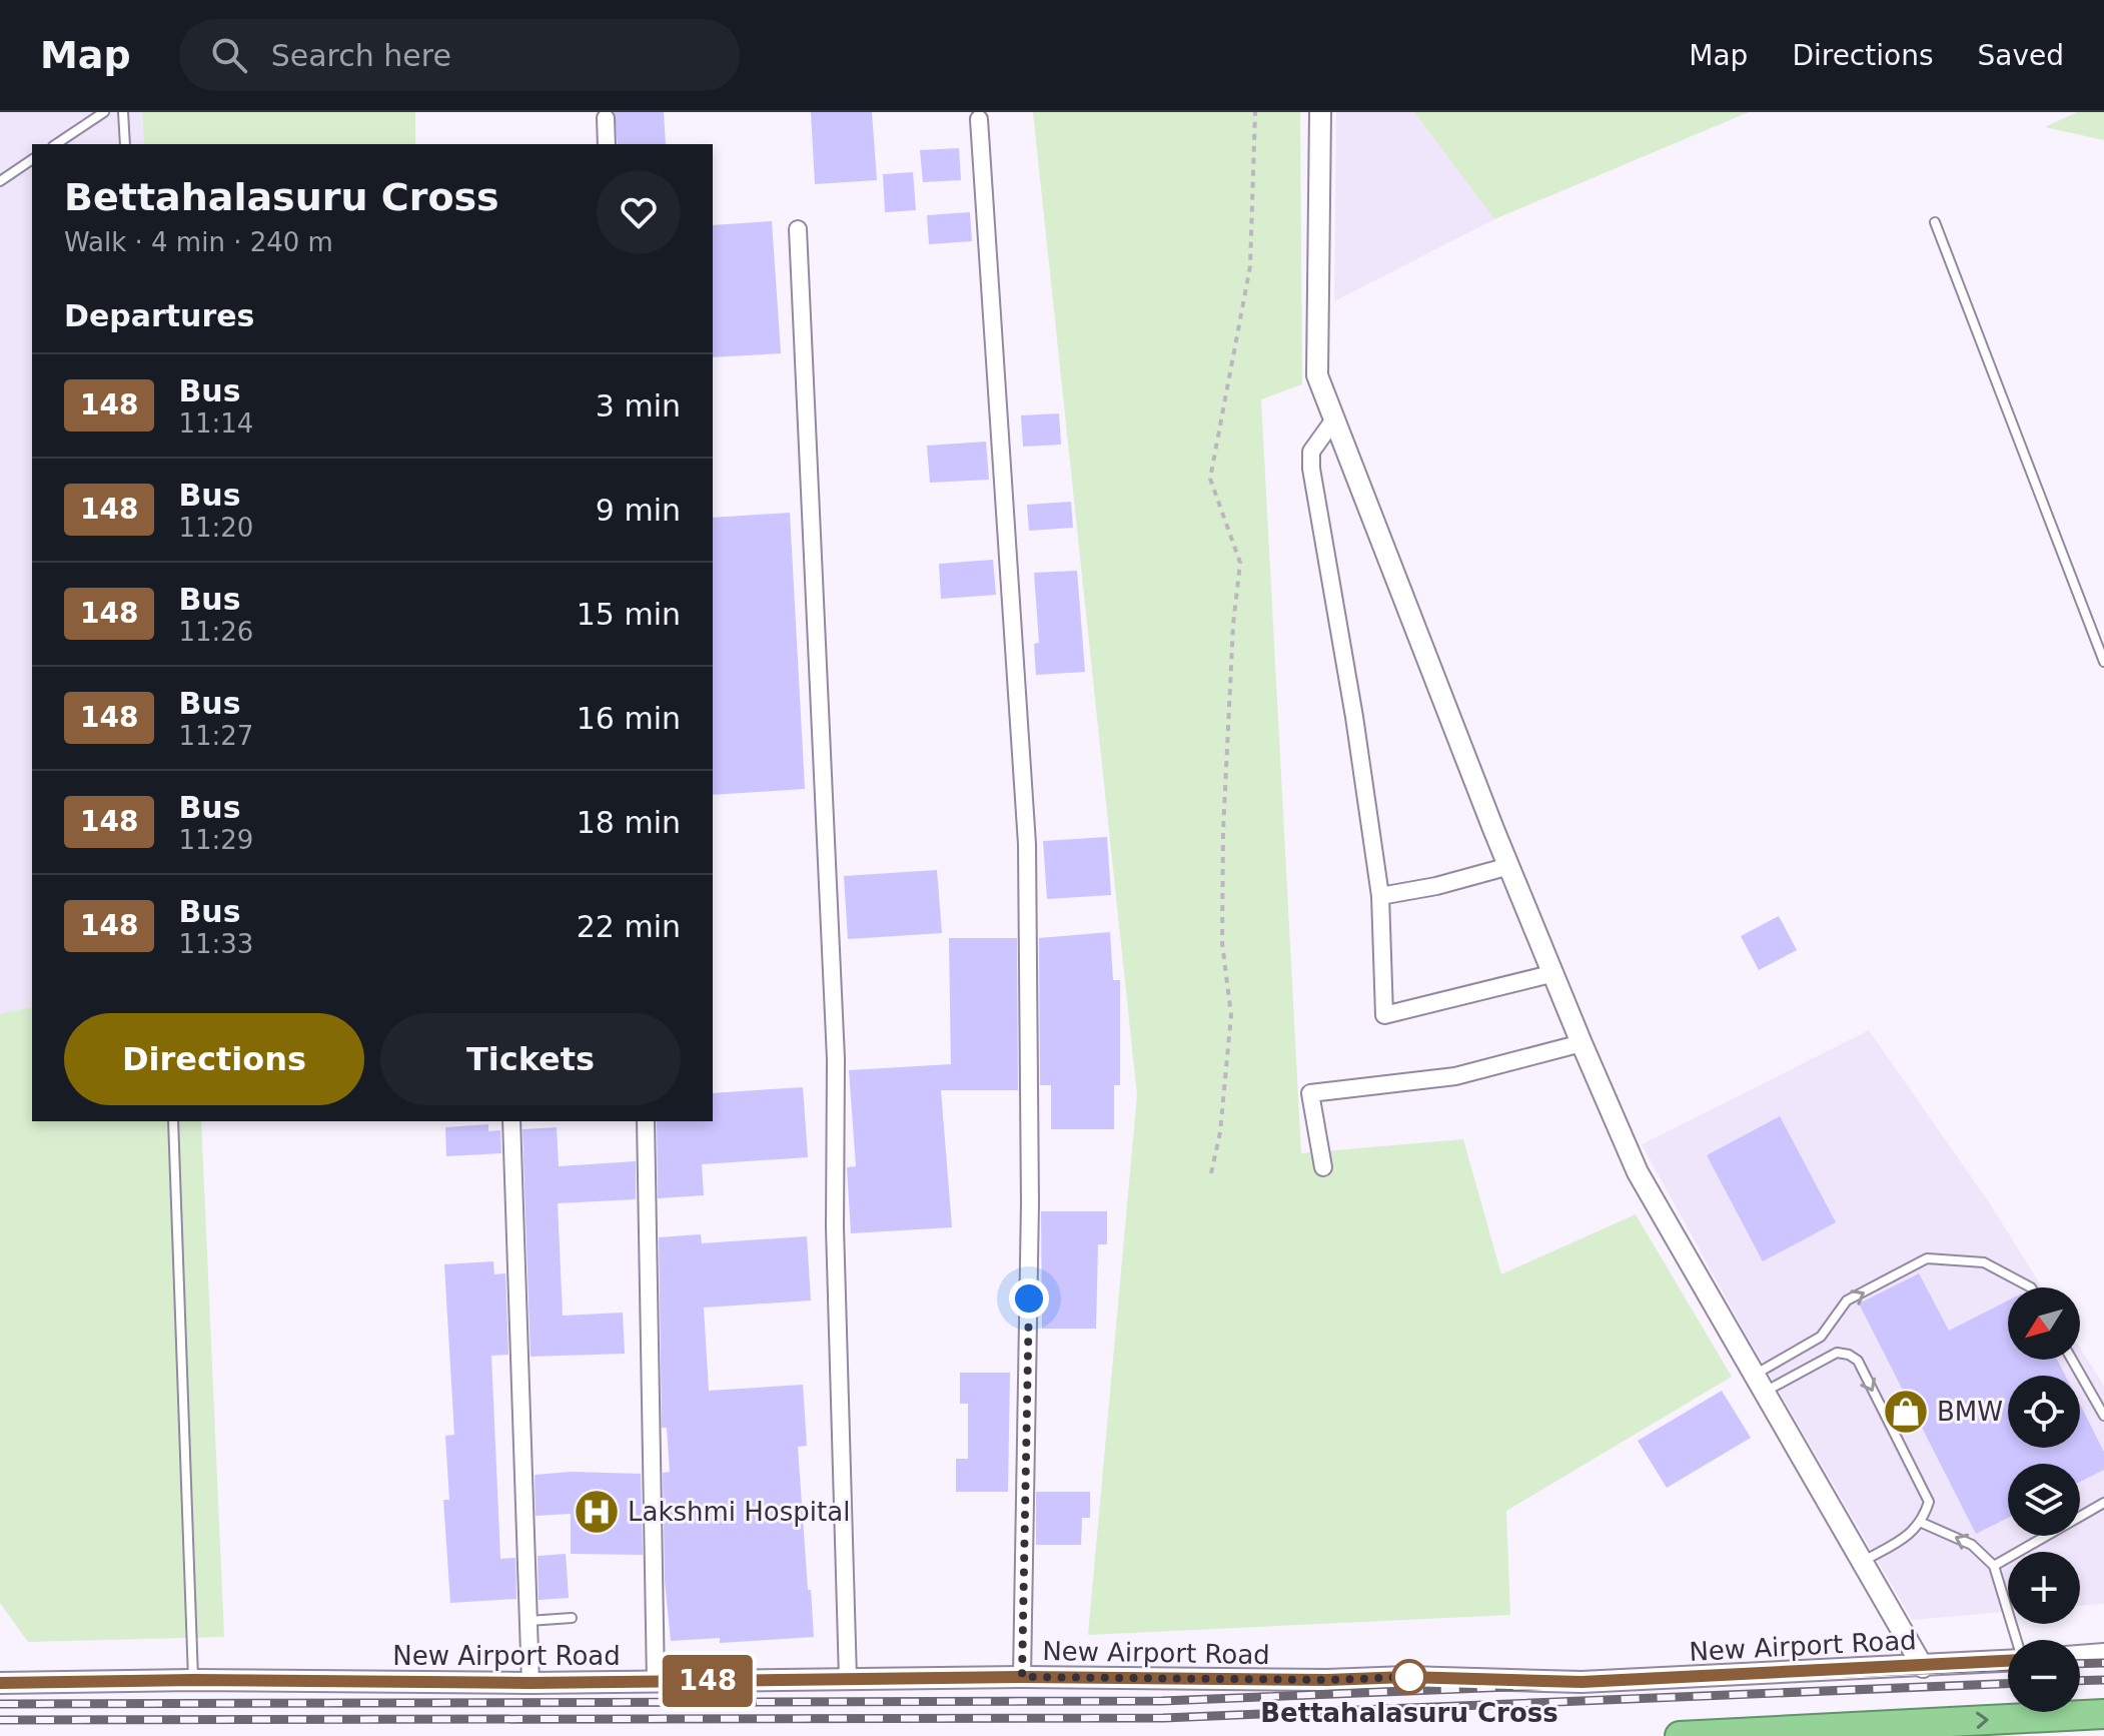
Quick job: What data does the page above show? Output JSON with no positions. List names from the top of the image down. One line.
{"streets":{"street":["New Airport Road"]},"places":{"shop":["BMW"],"hospital":["Lakshmi Hospital"],"other":["Bettahalasuru Cross"]},"lines":["bus line 148"],"north":"bottom left","page":{"header":"Map","search":"Search here","nav":["Map","Directions","Saved"],"on_map":"148","heading":[["Bettahalasuru Cross","Walk · 4 min · 240 m"],"Departures"],"list":[{"mark":"148","name":"Bus","note":"11:14","value":"3 min"},{"mark":"148","name":"Bus","note":"11:20","value":"9 min"},{"mark":"148","name":"Bus","note":"11:26","value":"15 min"},{"mark":"148","name":"Bus","note":"11:27","value":"16 min"},{"mark":"148","name":"Bus","note":"11:29","value":"18 min"},{"mark":"148","name":"Bus","note":"11:33","value":"22 min"}],"buttons":["Directions","Tickets"],"map_buttons":["+","−"]}}
